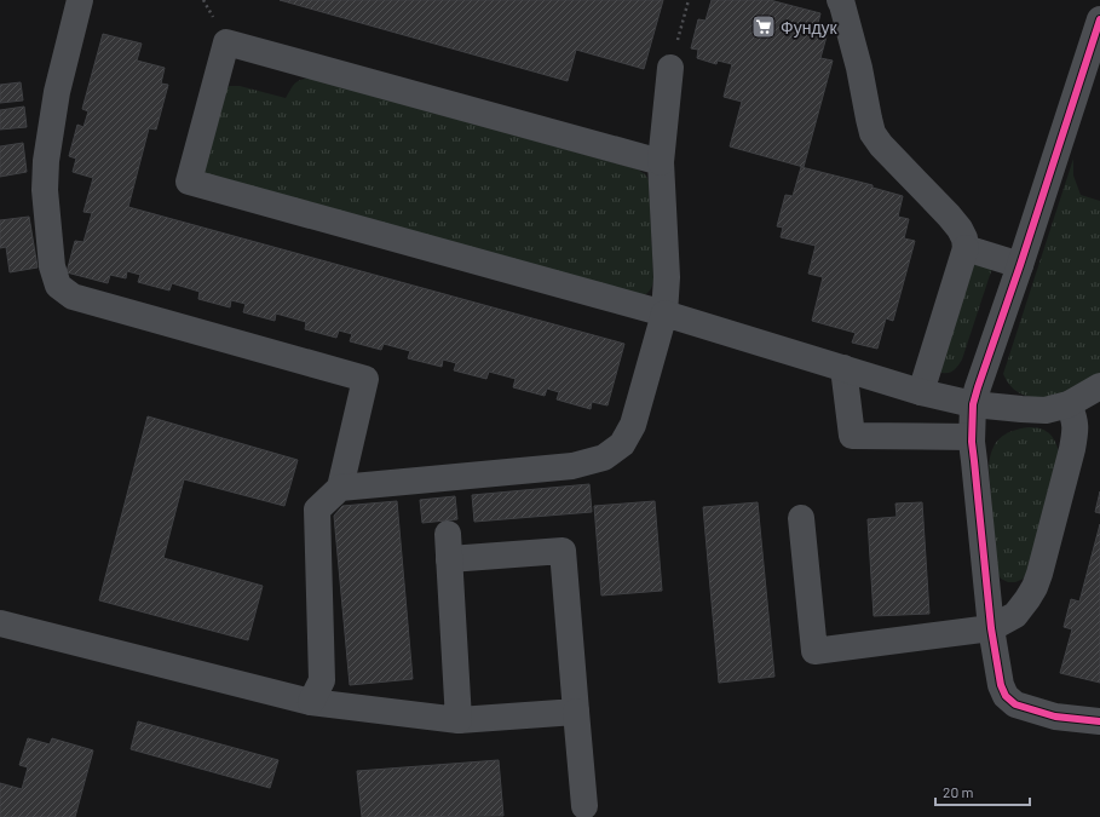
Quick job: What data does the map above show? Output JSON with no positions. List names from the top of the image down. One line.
{"places":{"supermarket":["Фундук"]},"scale_bar":"20 m"}
